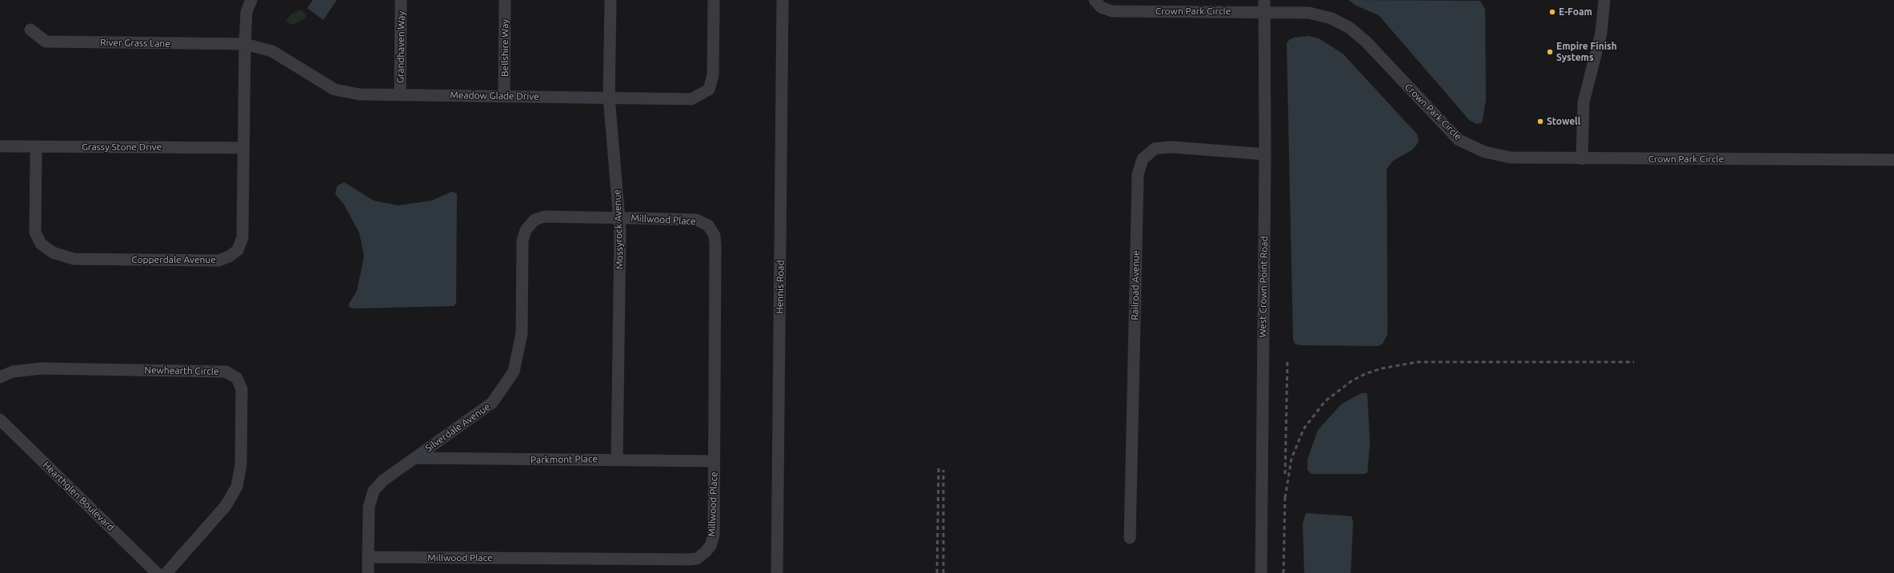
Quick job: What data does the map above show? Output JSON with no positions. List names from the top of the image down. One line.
{"streets":{"street":["Crown Park Circle","River Grass Lane","Grandhaven Way","Bellshire Way","Meadow Glade Drive","Grassy Stone Drive","Millwood Place","Mossyrock Avenue","Copperdale Avenue","Railroad Avenue","Hennis Road","West Crown Point Road","Newhearth Circle","Silverdale Avenue","Parkmont Place","Hearthglen Boulevard"]},"crossings":[["Crown Park Circle","West Crown Point Road"],["River Grass Lane","Meadow Glade Drive"],["River Grass Lane","Copperdale Avenue"],["Grandhaven Way","Meadow Glade Drive"],["Bellshire Way","Meadow Glade Drive"],["Meadow Glade Drive","Mossyrock Avenue"],["Meadow Glade Drive","Copperdale Avenue"],["Grassy Stone Drive","Copperdale Avenue"],["Millwood Place","Mossyrock Avenue"],["Millwood Place","Silverdale Avenue"],["Millwood Place","Parkmont Place"],["Mossyrock Avenue","Silverdale Avenue"],["Mossyrock Avenue","Parkmont Place"],["Railroad Avenue","West Crown Point Road"],["Silverdale Avenue","Parkmont Place"]],"places":["E-Foam","Empire Finish Systems","Stowell"]}
